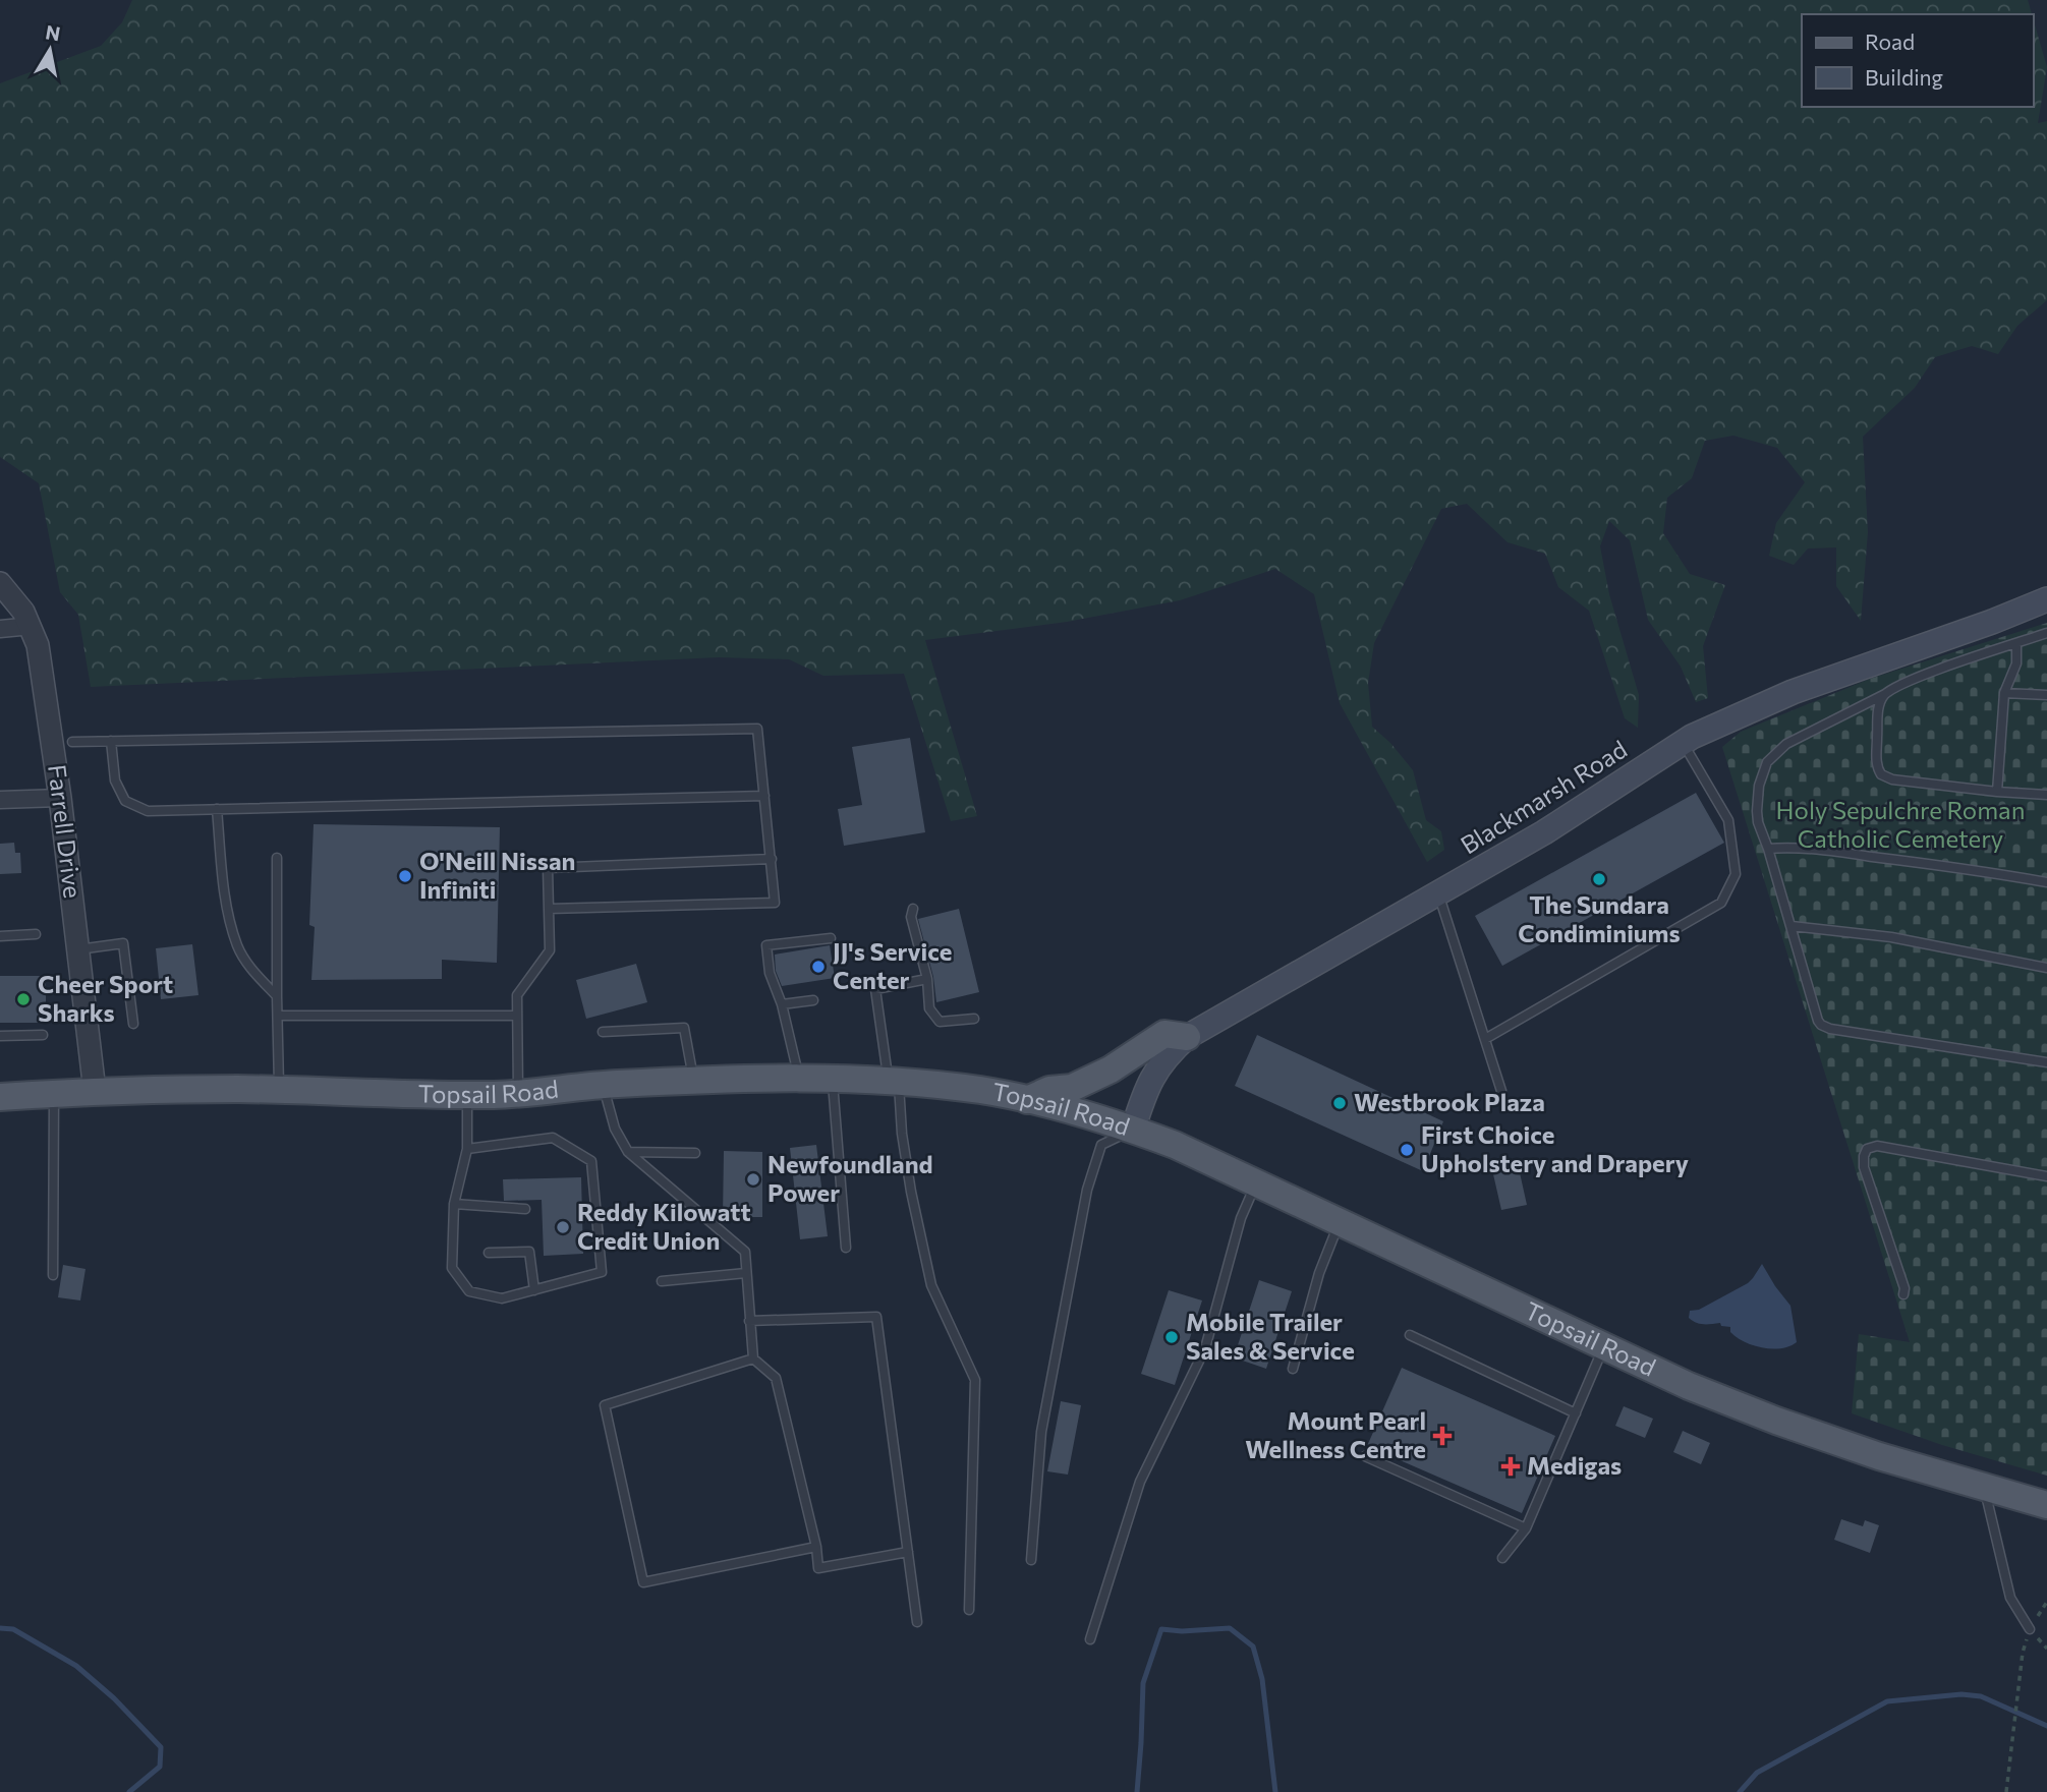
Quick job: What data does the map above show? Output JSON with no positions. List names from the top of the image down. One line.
{"streets":{"main road":["Blackmarsh Road","Topsail Road"],"street":["Farrell Drive"]},"crossings":[["Blackmarsh Road","Topsail Road"],["Farrell Drive","Topsail Road"]],"parks":["Holy Sepulchre Roman Catholic Cemetery"],"places":{"other":["O'Neill Nissan Infiniti","The Sundara Condiminiums","JJ's Service Center","Cheer Sport Sharks","Westbrook Plaza","First Choice Upholstery and Drapery","Newfoundland Power","Reddy Kilowatt Credit Union","Mobile Trailer Sales & Service"],"health":["Mount Pearl Wellness Centre","Medigas"]},"legend":["Road","Building"],"north":"top"}
